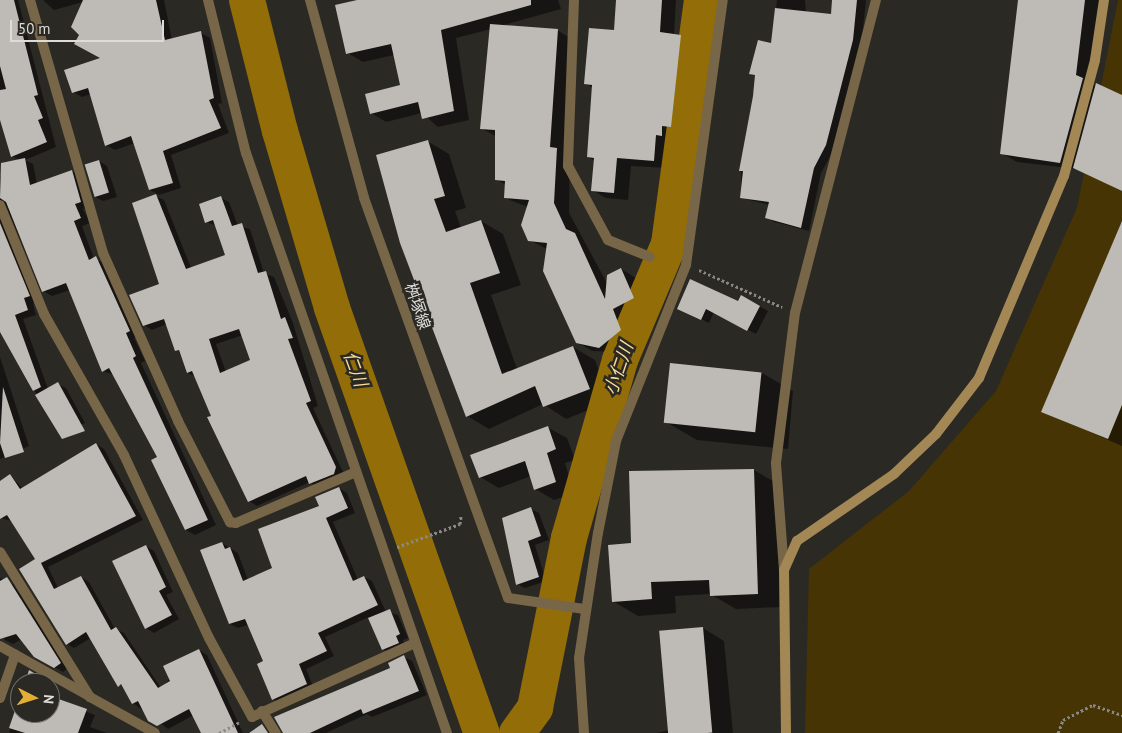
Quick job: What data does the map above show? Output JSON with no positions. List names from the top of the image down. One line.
{"streets":{"street":["桝塚線"]},"water":["仁川","小仁川"],"scale_bar":"50 m","north":"right"}
